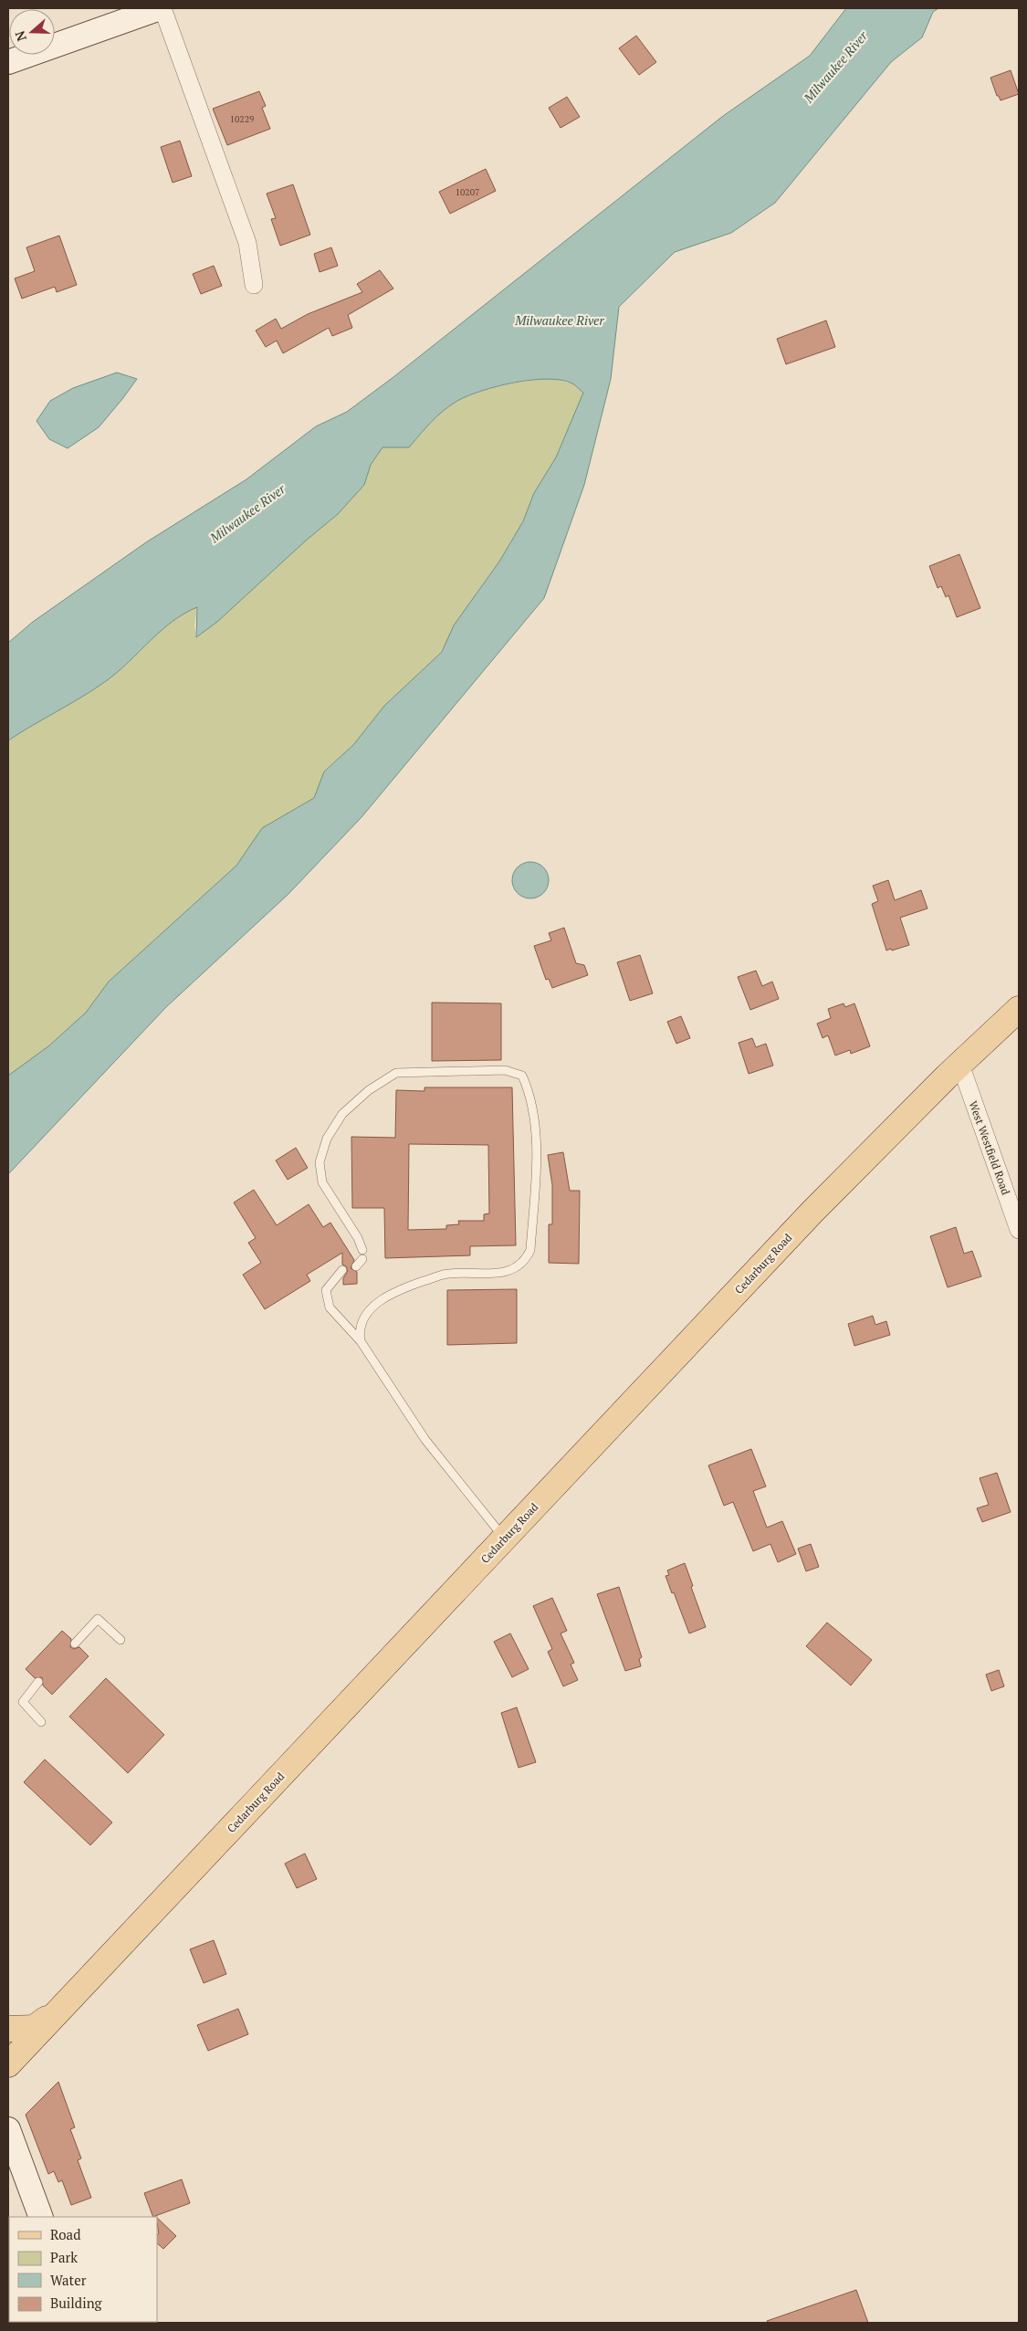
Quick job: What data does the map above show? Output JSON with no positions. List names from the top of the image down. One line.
{"streets":{"main road":["Cedarburg Road"],"street":["West Westfield Road"]},"crossings":[["West Westfield Road","Cedarburg Road"]],"water":["Milwaukee River"],"house_numbers":["10229","10207"],"legend":["Road","Park","Water","Building"],"north":"left"}
